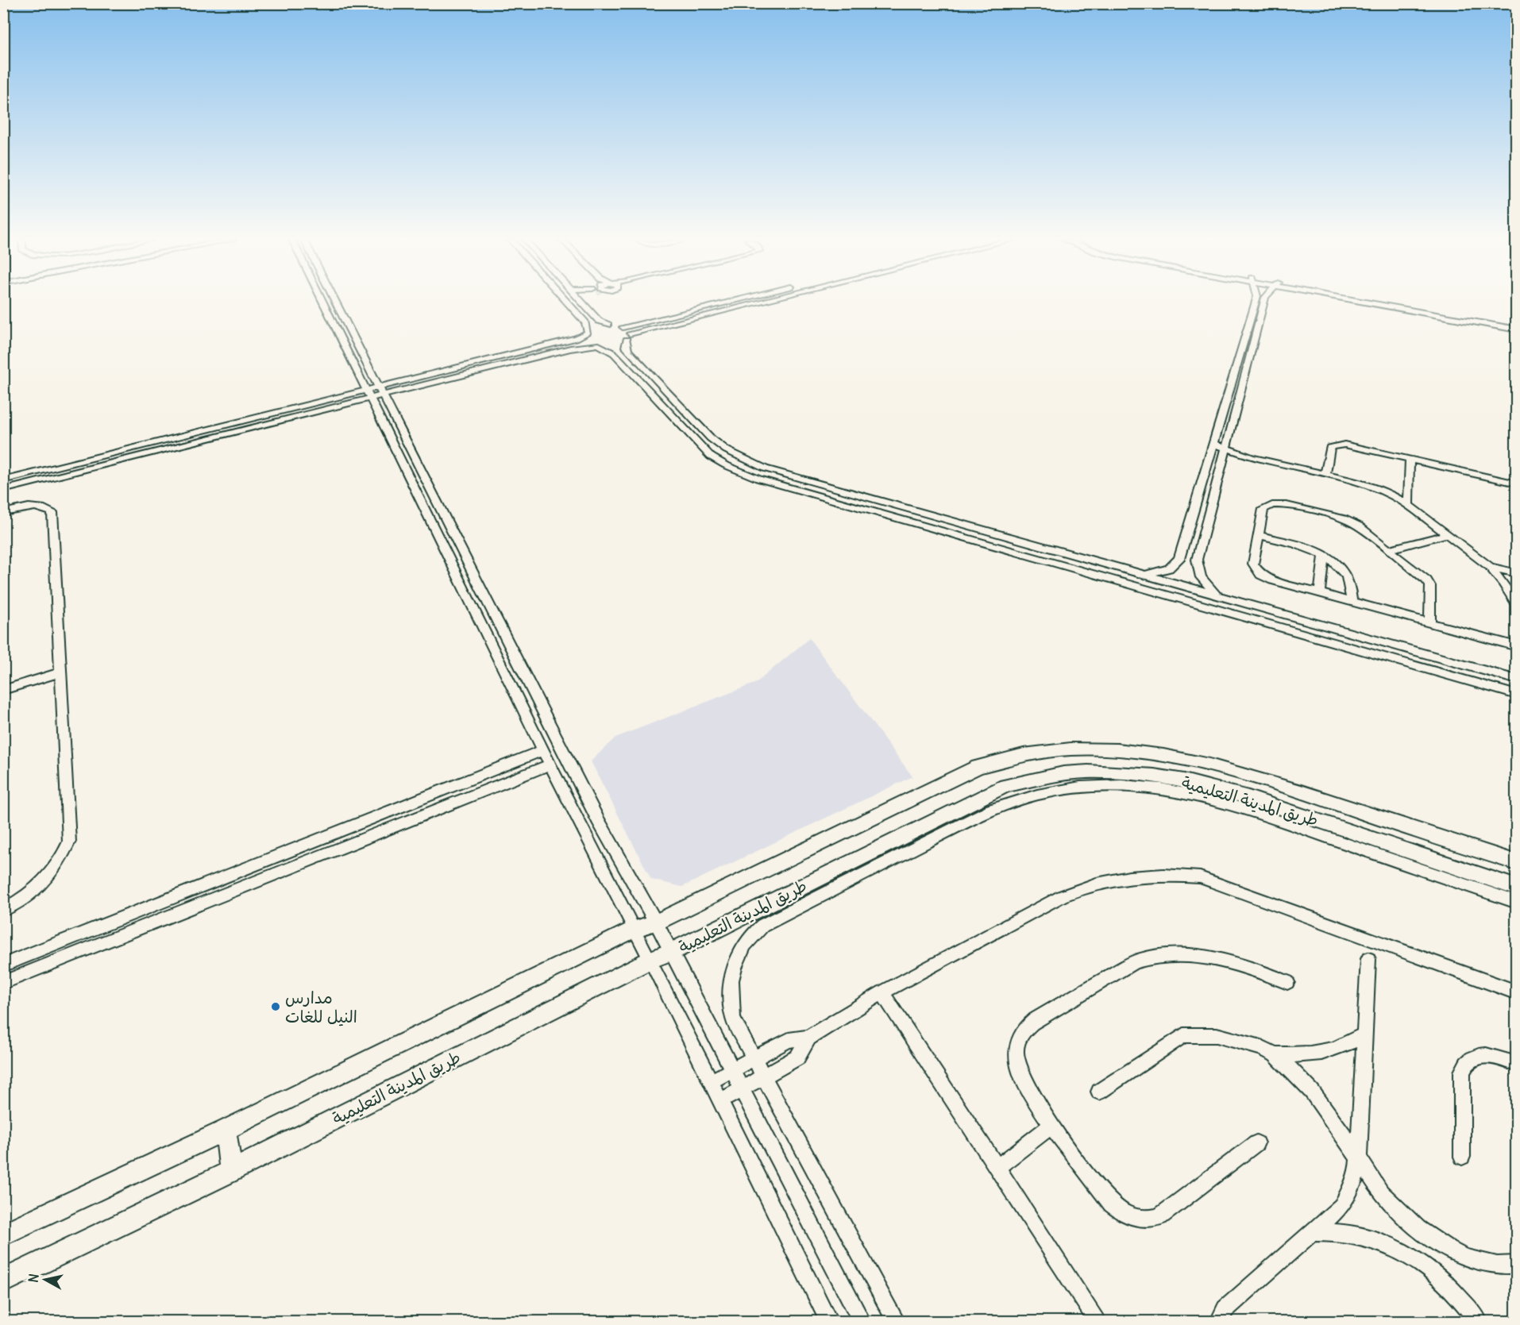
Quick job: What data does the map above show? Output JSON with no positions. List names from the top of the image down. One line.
{"streets":{"street":["طريق المدينة التعليمية"]},"places":["مدارس النيل للغات"],"north":"left"}
